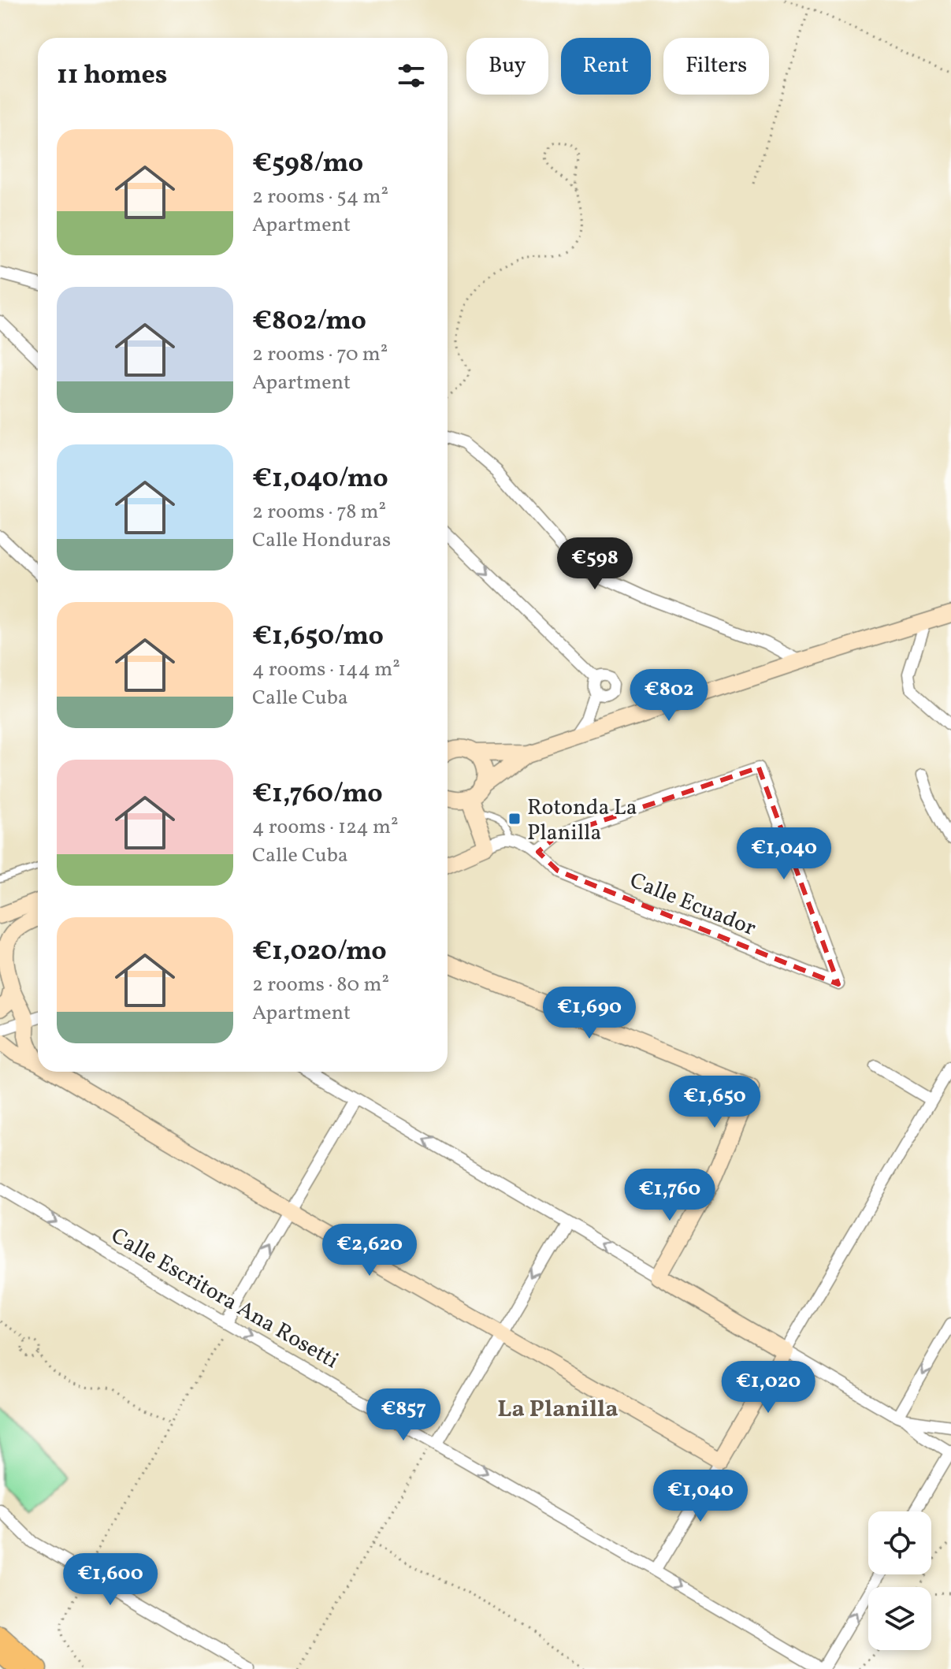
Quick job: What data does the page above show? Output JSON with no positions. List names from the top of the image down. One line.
{"streets":{"street":["Calle Ecuador","Calle Escritora Ana Rosetti"]},"one_way":["Calle Escritora Ana Rosetti"],"districts":["La Planilla"],"places":{"transit":["Rotonda La Planilla"]},"page":{"chip":["Buy","Rent","Filters"],"heading":"11 homes","list":[{"name":"€598/mo","note":"2 rooms · 54 m² · Apartment"},{"name":"€802/mo","note":"2 rooms · 70 m² · Apartment"},{"name":"€1,040/mo","note":"2 rooms · 78 m² · Calle Honduras"},{"name":"€1,650/mo","note":"4 rooms · 144 m² · Calle Cuba"},{"name":"€1,760/mo","note":"4 rooms · 124 m² · Calle Cuba"},{"name":"€1,020/mo","note":"2 rooms · 80 m² · Apartment"}],"price":["€598","€802","€1,040","€1,690","€1,650","€1,760","€2,620","€1,020","€857","€1,040","€1,600"]}}
